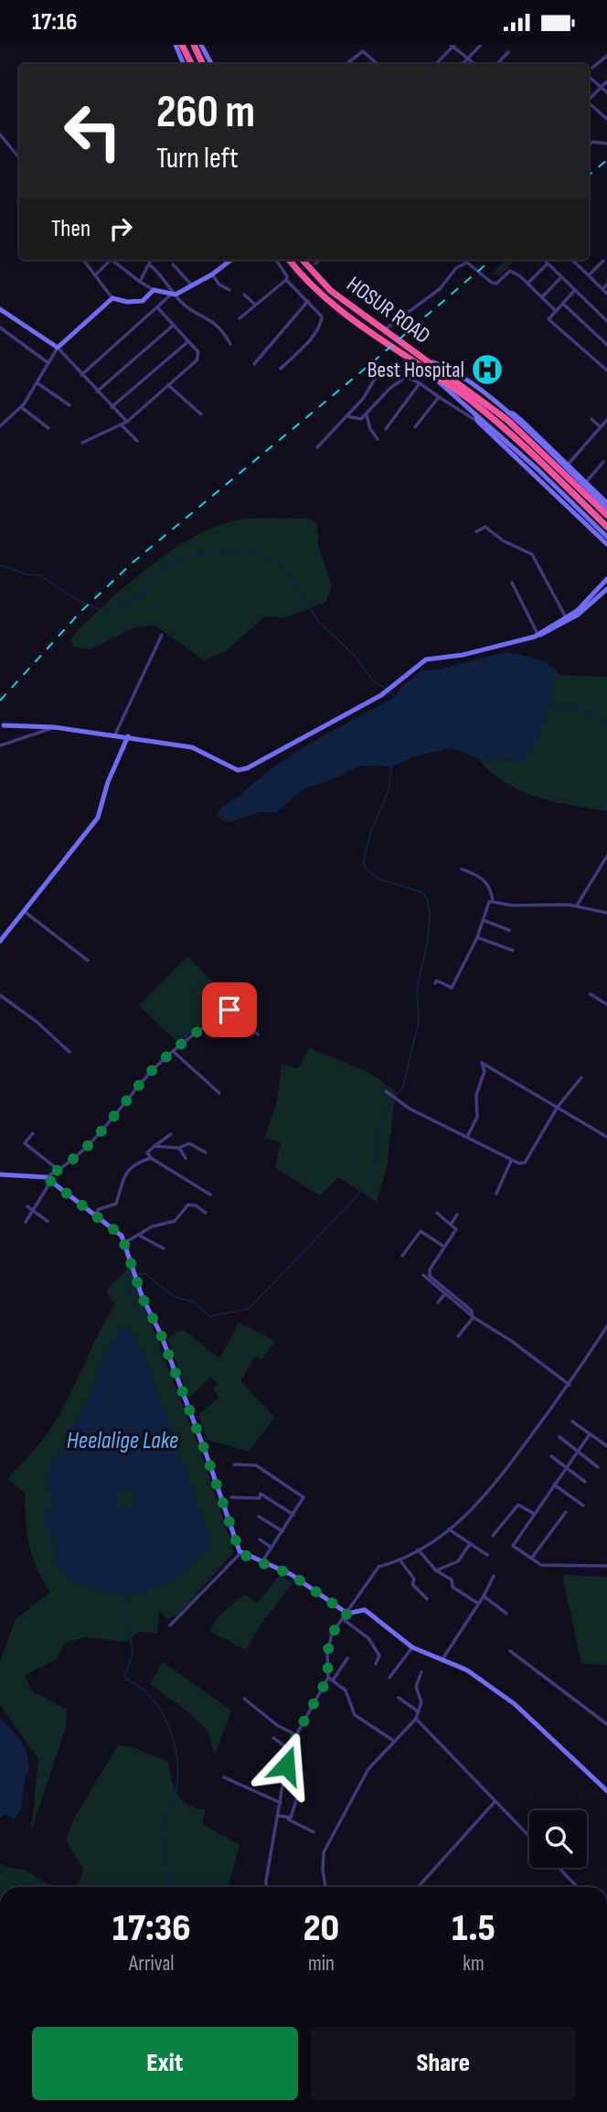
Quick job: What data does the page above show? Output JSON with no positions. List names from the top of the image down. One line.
{"streets":{"highway":["HOSUR ROAD"]},"water":["Heelalige Lake"],"places":{"hospital":["Best Hospital"]},"page":{"status":"17:16","turn":["260 m","Turn left"],"then":"Then","eta":["17:36","Arrival","20","min","1.5","km"],"buttons":["Exit","Share"]}}
